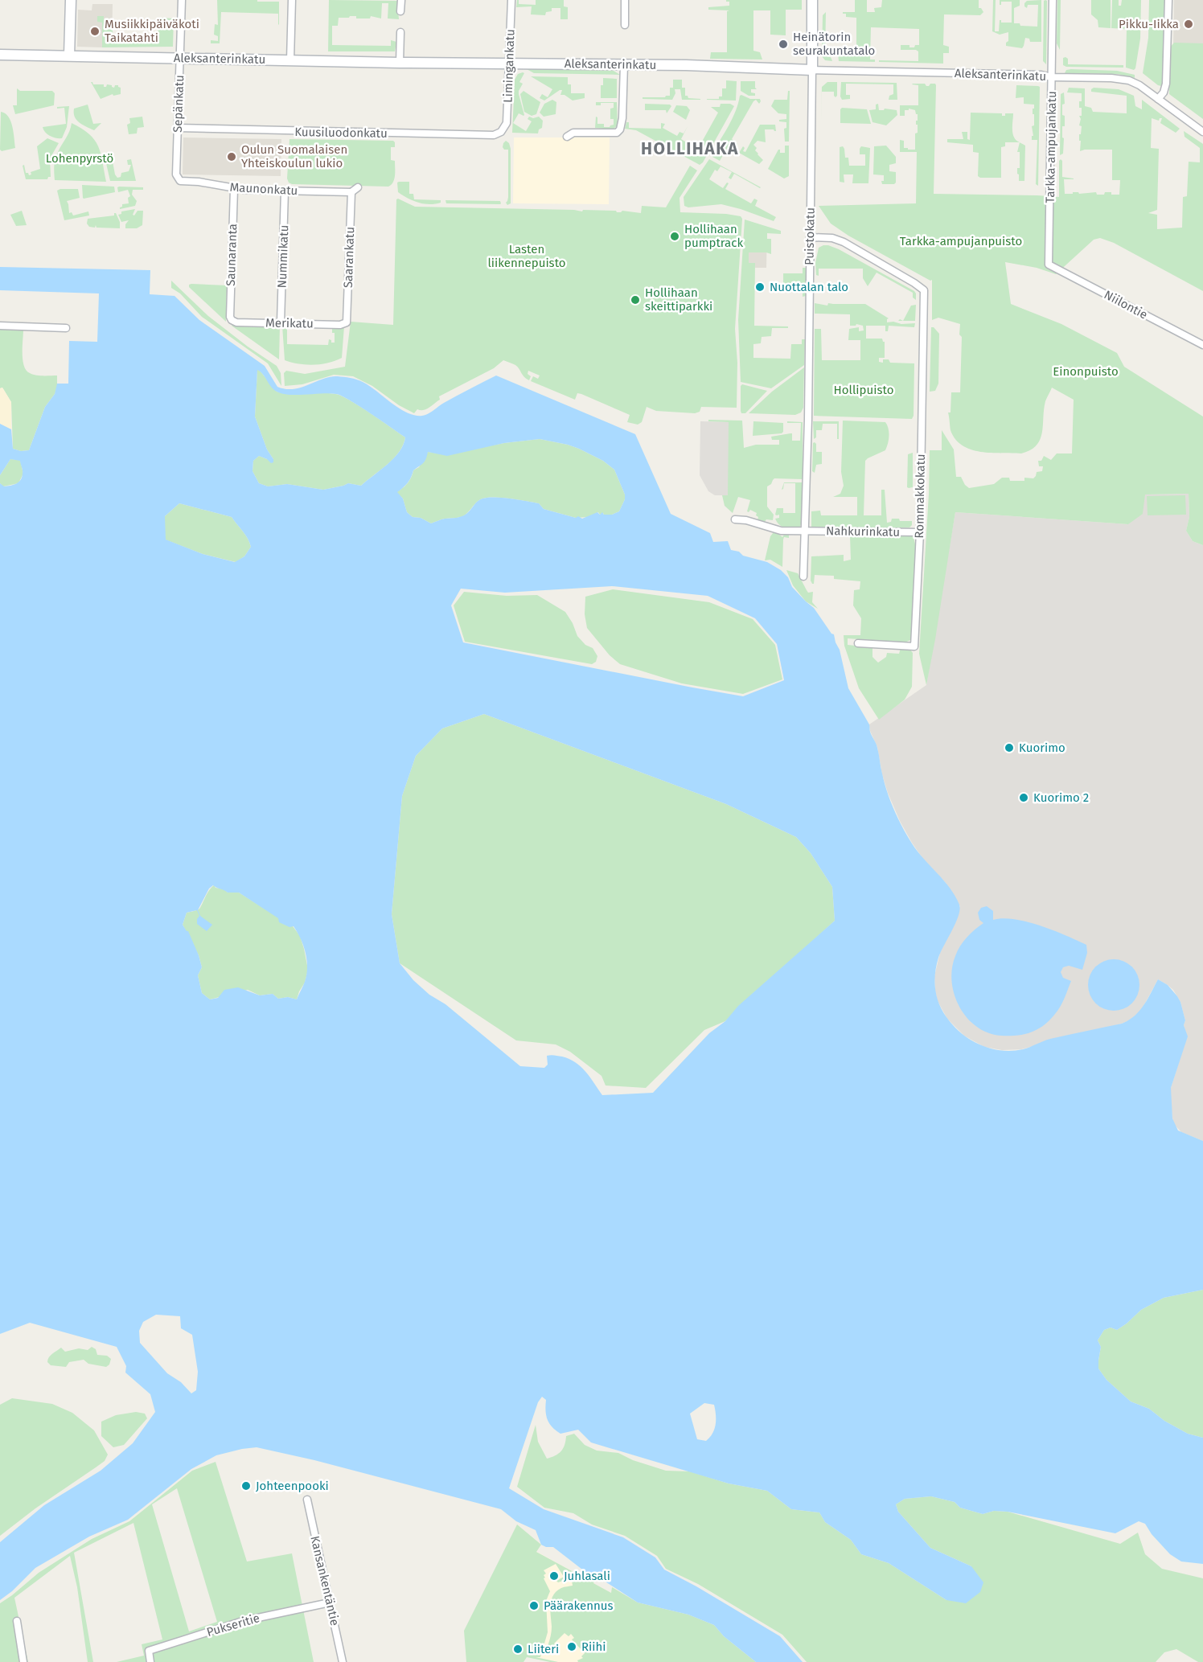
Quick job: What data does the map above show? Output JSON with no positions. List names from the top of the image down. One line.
{"streets":{"main road":["Aleksanterinkatu","Puistokatu"],"street":["Limingankatu","Sepänkatu","Kuusiluodonkatu","Tarkka-ampujankatu","Maunonkatu","Saunaranta","Nummikatu","Saarankatu","Niilontie","Merikatu","Rommakkokatu","Nahkurinkatu","Kansankentäntie","Pukseritie"]},"crossings":[["Aleksanterinkatu","Limingankatu"],["Aleksanterinkatu","Sepänkatu"],["Aleksanterinkatu","Tarkka-ampujankatu"],["Aleksanterinkatu","Puistokatu"],["Limingankatu","Kuusiluodonkatu"],["Sepänkatu","Kuusiluodonkatu"],["Sepänkatu","Maunonkatu"],["Tarkka-ampujankatu","Niilontie"],["Maunonkatu","Saunaranta"],["Maunonkatu","Nummikatu"],["Maunonkatu","Saarankatu"],["Puistokatu","Rommakkokatu"],["Puistokatu","Nahkurinkatu"],["Saunaranta","Merikatu"],["Nummikatu","Merikatu"],["Saarankatu","Merikatu"],["Rommakkokatu","Nahkurinkatu"],["Kansankentäntie","Pukseritie"]],"districts":["HOLLIHAKA"],"parks":["Lohenpyrstö","Tarkka-ampujanpuisto","Lasten liikennepuisto","Einonpuisto","Hollipuisto"],"places":["Pikku-Iikka","Musiikkipäiväkoti Taikatahti","Heinätorin seurakuntatalo","Oulun Suomalaisen Yhteiskoulun lukio","Hollihaan pumptrack","Nuottalan talo","Hollihaan skeittiparkki","Kuorimo","Kuorimo 2","Johteenpooki","Juhlasali","Päärakennus","Riihi","Liiteri"]}
